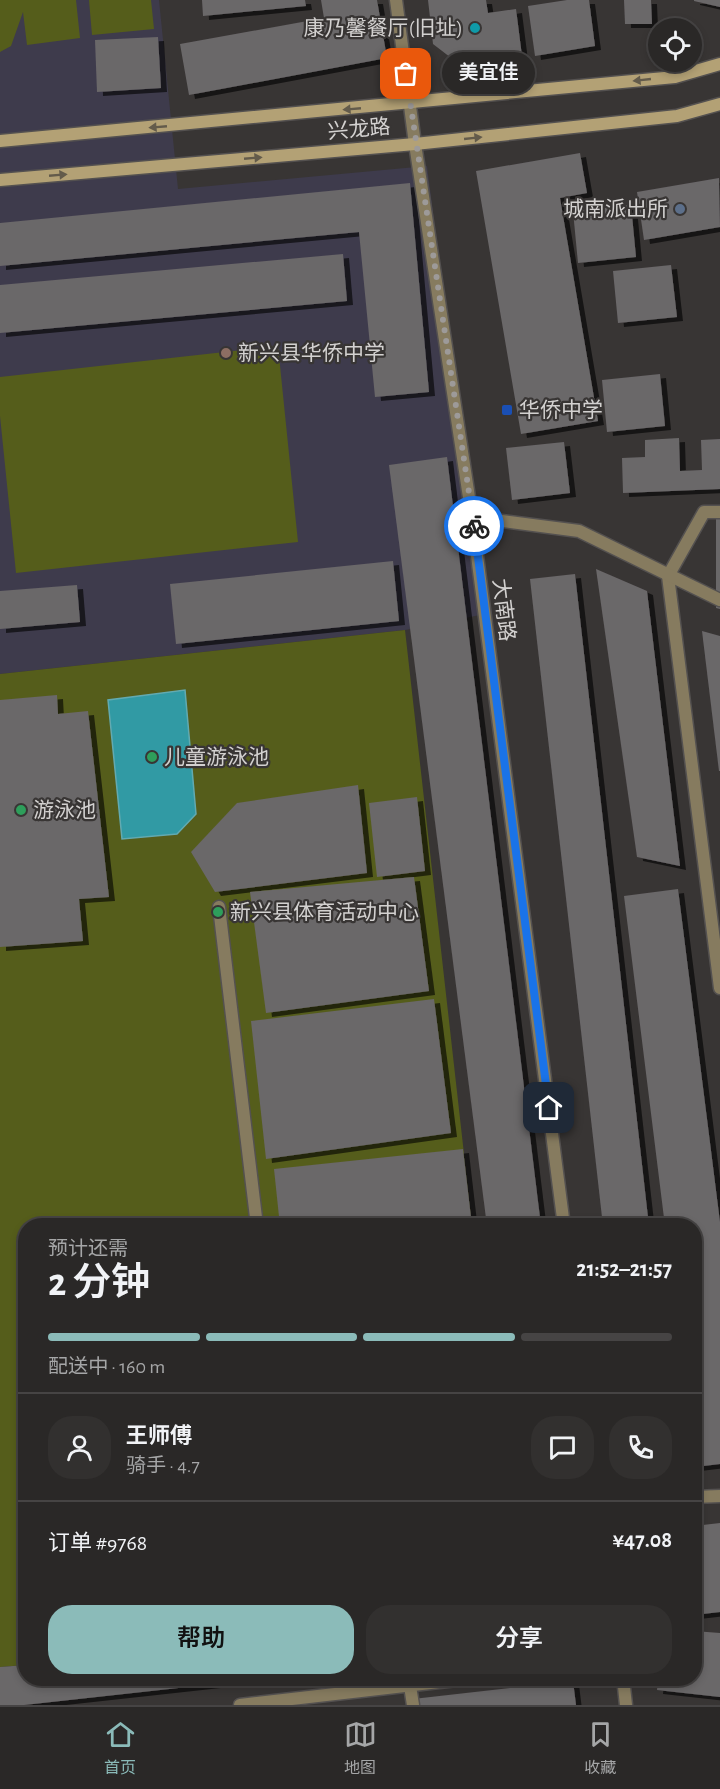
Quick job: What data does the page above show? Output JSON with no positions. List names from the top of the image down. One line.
{"streets":{"main road":["兴龙路"],"street":["大南路"]},"crossings":[["兴龙路","大南路"]],"places":{"other":["康乃馨餐厅(旧址)","美宜佳","城南派出所","新兴县华侨中学","儿童游泳池","游泳池","新兴县体育活动中心"],"transit":["华侨中学"]},"page":{"bubble":"美宜佳","heading":["2 分钟","预计还需","21:52–21:57"],"panel":["王师傅","骑手 · 4.7","订单 #9768","¥47.08"],"bar":"配送中 · 160 m","buttons":["帮助","分享"],"tabs":["首页","地图","收藏"]}}
